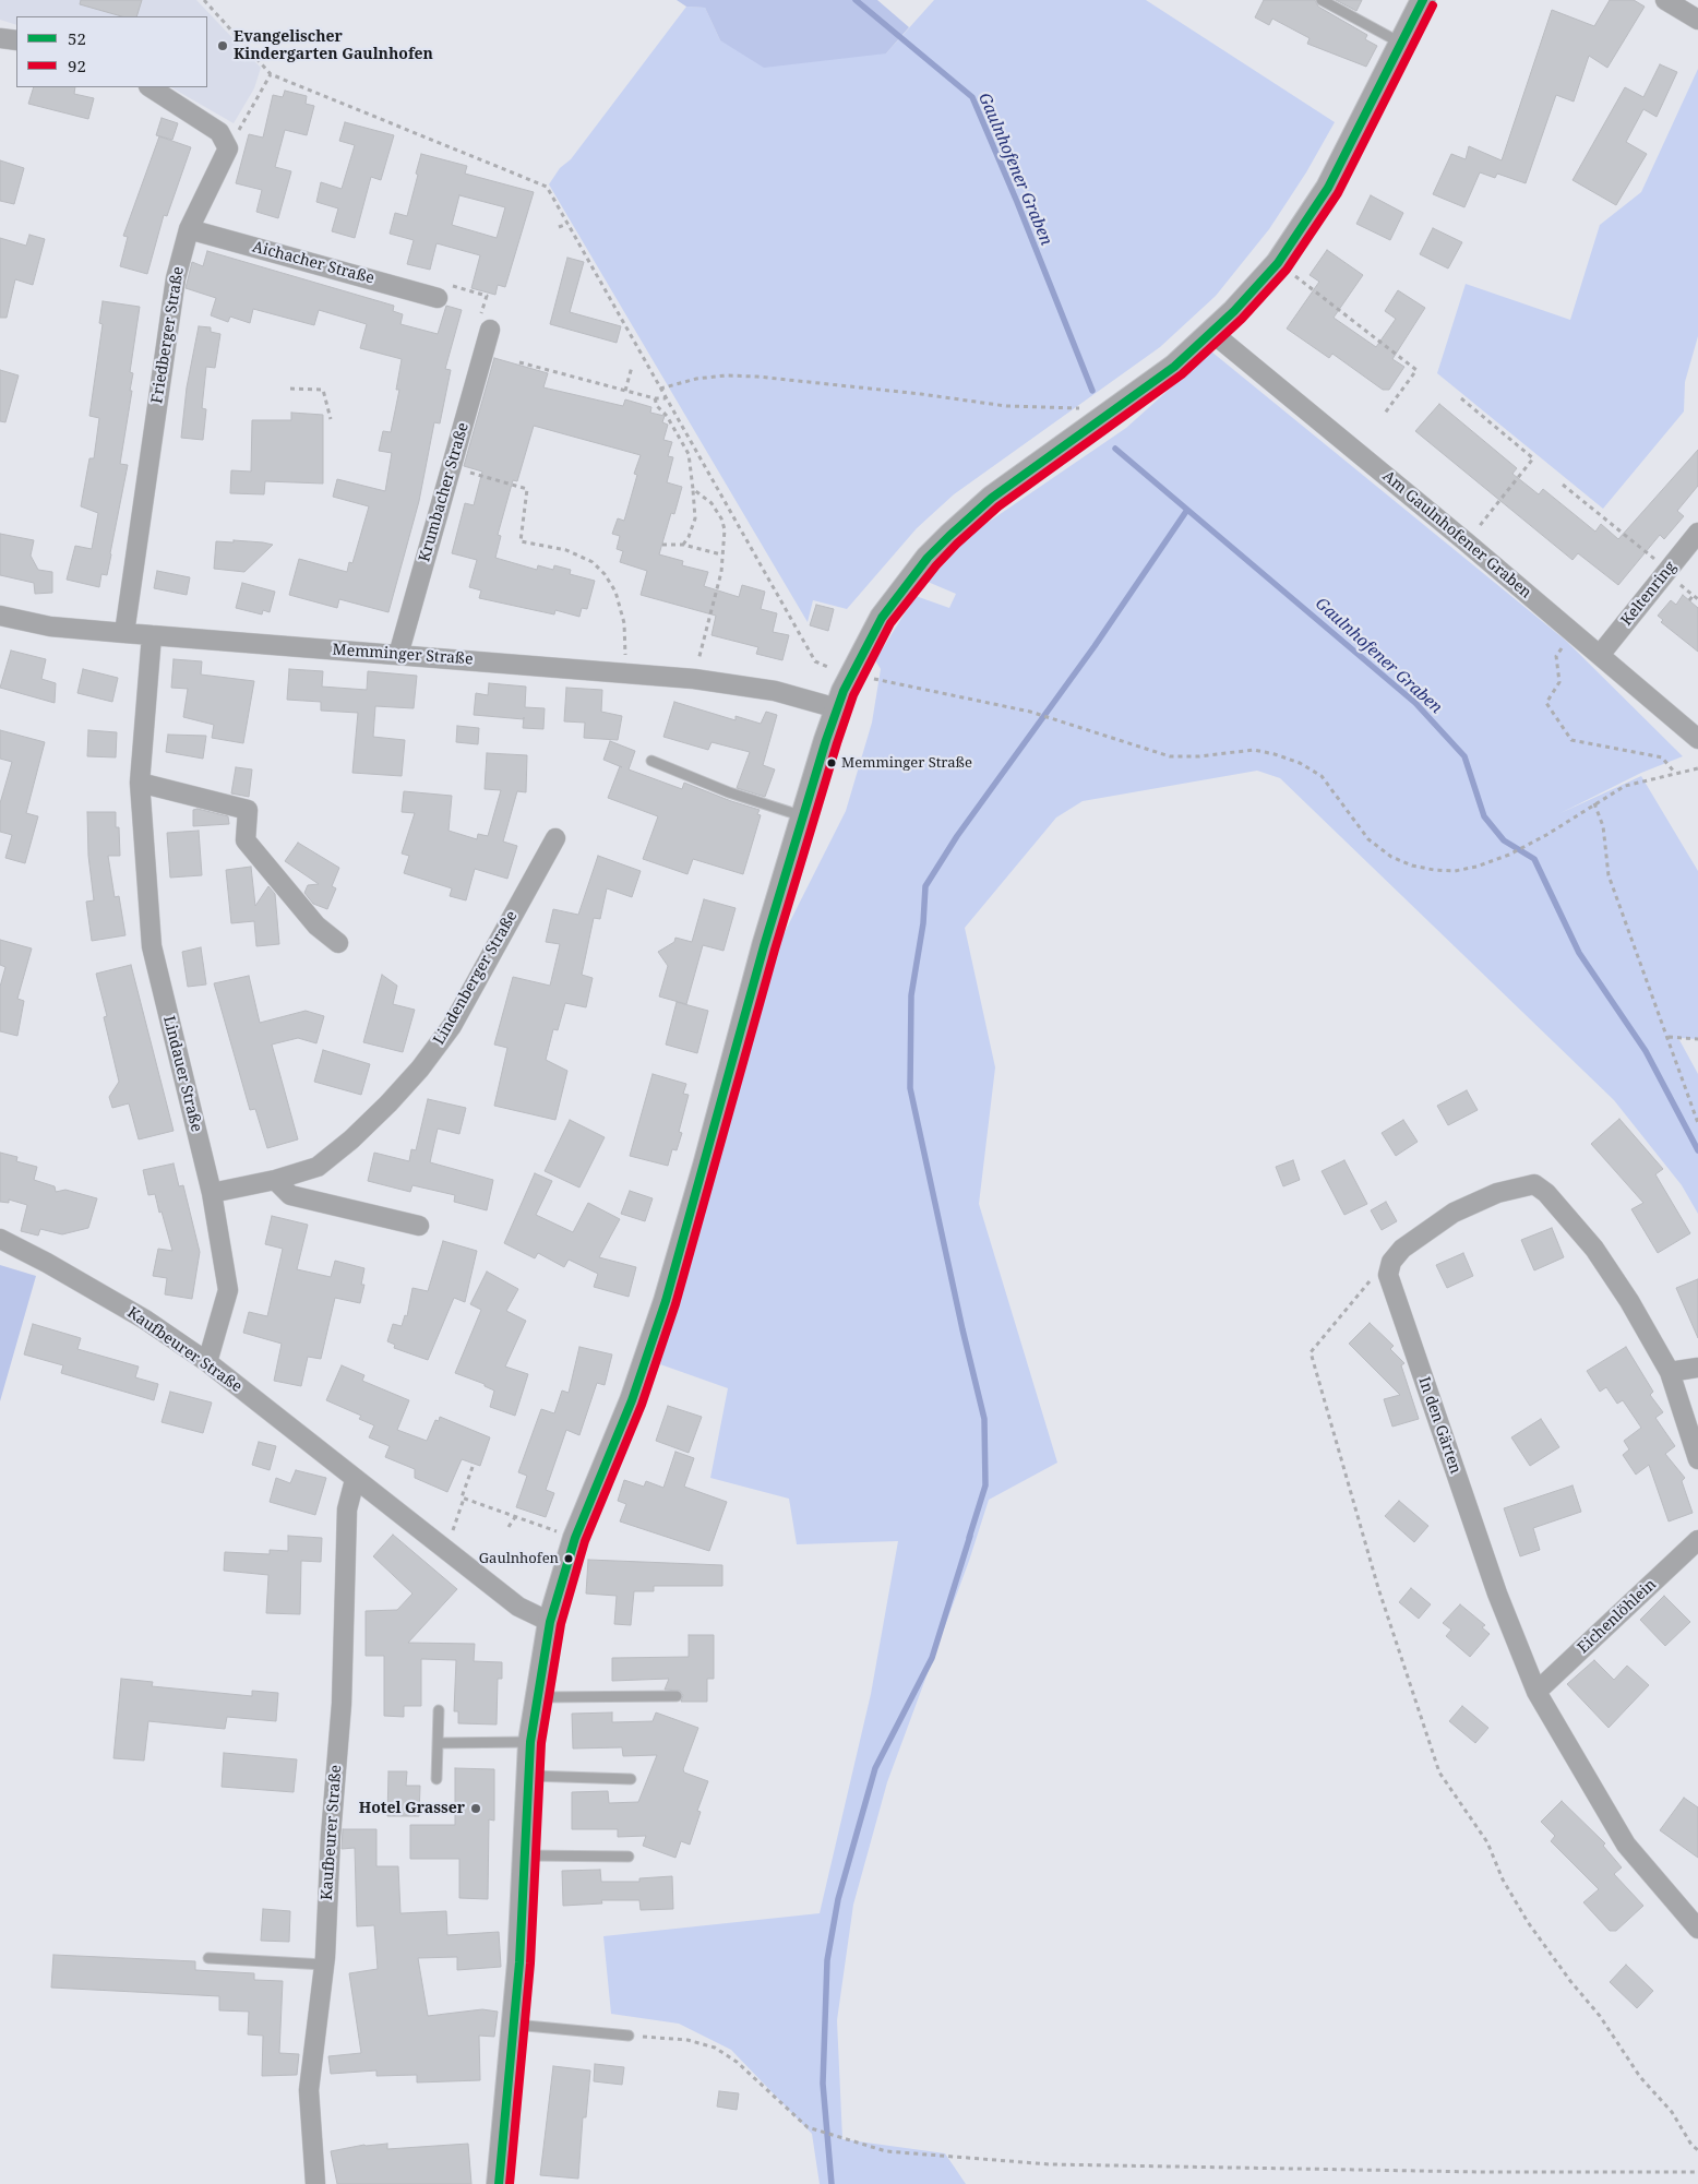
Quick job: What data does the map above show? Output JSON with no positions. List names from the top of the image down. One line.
{"streets":{"street":["Aichacher Straße","Friedberger Straße","Krumbacher Straße","Am Gaulnhofener Graben","Keltenring","Memminger Straße","Lindenberger Straße","Lindauer Straße","Kaufbeurer Straße","In den Gärten","Eichenlöhlein"]},"crossings":[["Aichacher Straße","Friedberger Straße"],["Friedberger Straße","Memminger Straße"],["Krumbacher Straße","Memminger Straße"],["Am Gaulnhofener Graben","Keltenring"],["Memminger Straße","Lindauer Straße"],["Lindenberger Straße","Lindauer Straße"],["Lindauer Straße","Kaufbeurer Straße"],["In den Gärten","Eichenlöhlein"]],"water":["Gaulnhofener Graben"],"places":["Evangelischer Kindergarten Gaulnhofen","Memminger Straße","Gaulnhofen","Hotel Grasser"],"lines":["transit line 52","transit line 92"],"legend":["52","92"]}
